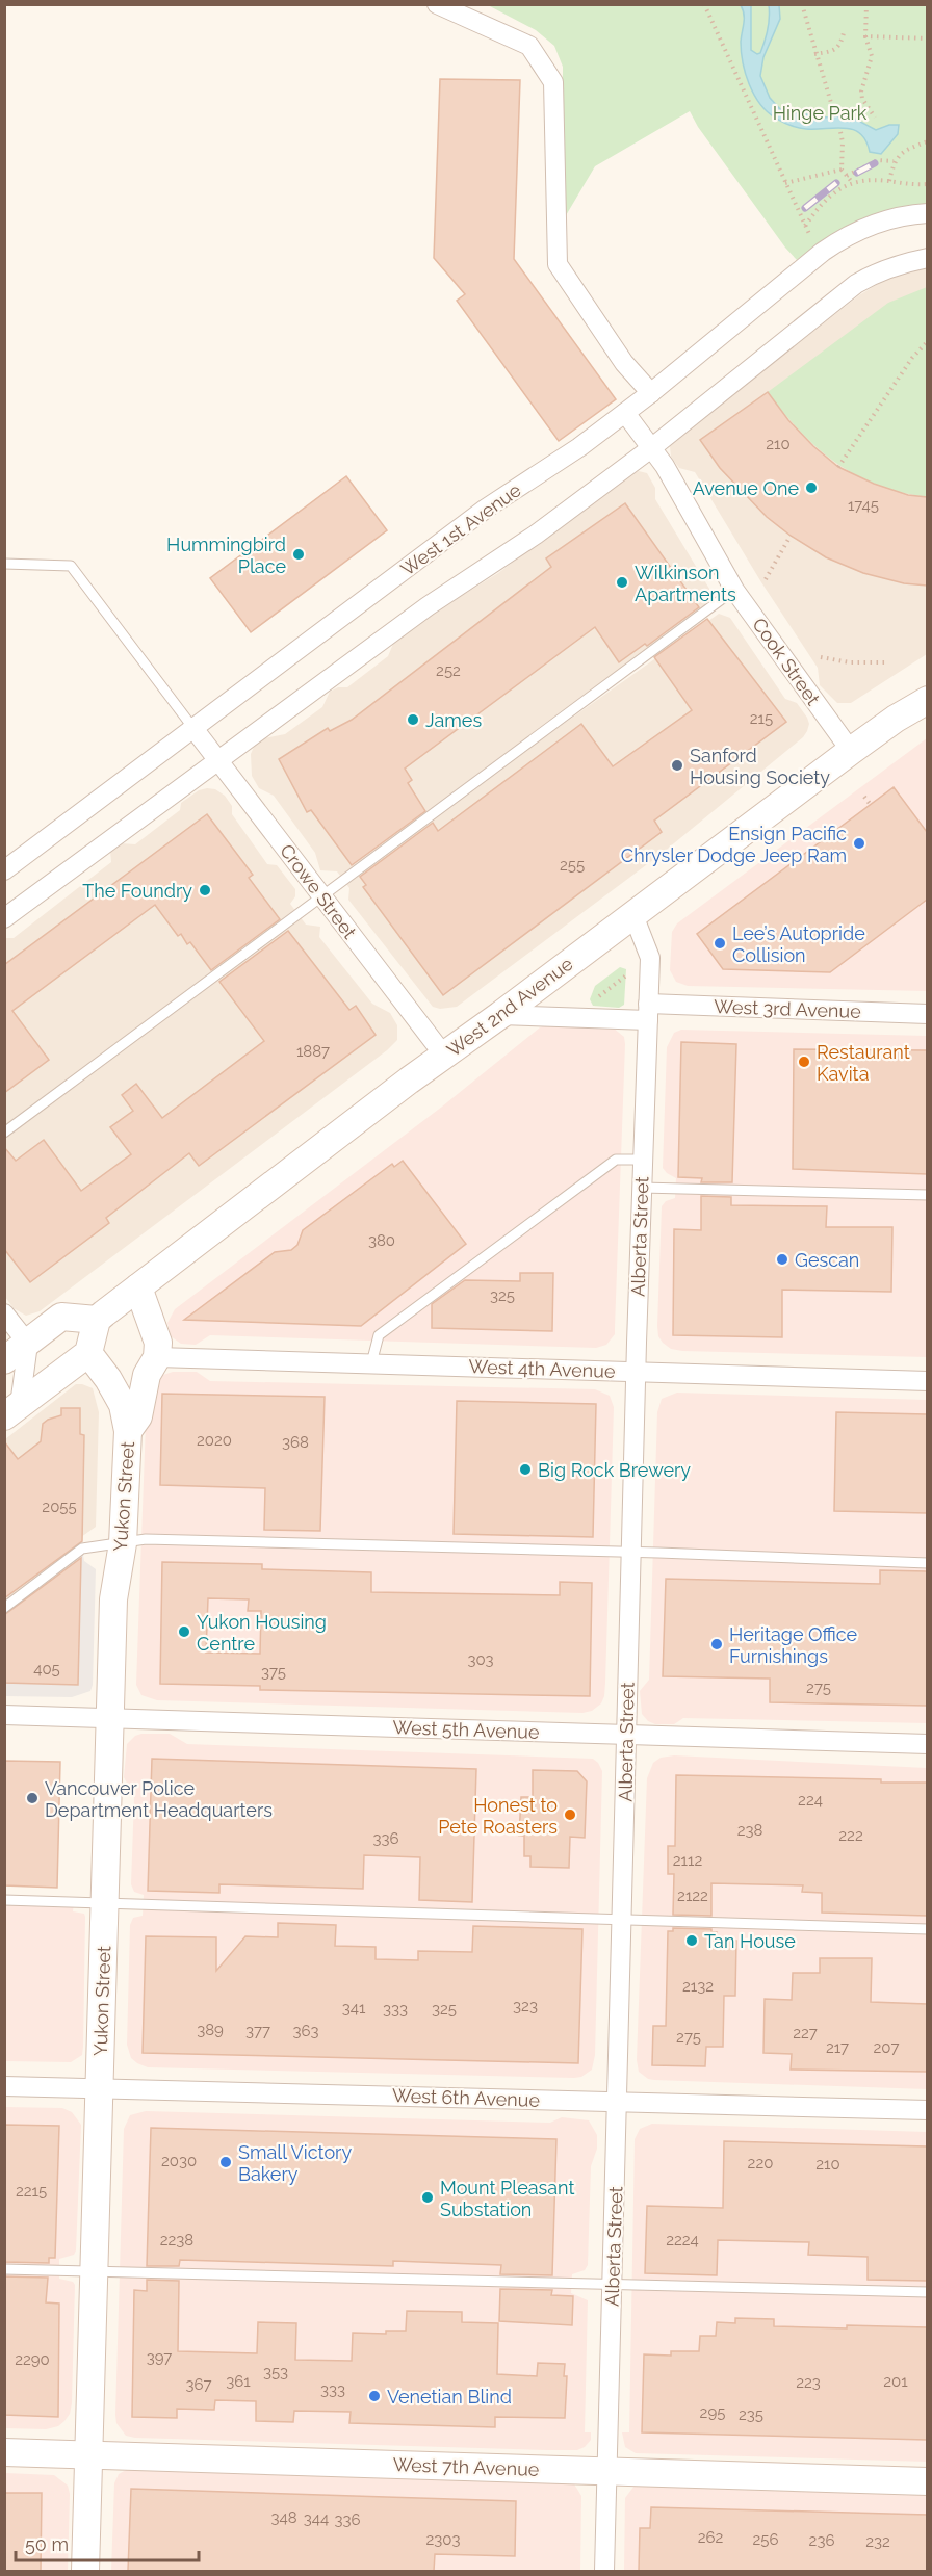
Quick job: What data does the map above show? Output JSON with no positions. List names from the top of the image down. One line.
{"streets":{"street":["West 1st Avenue","Cook Street","Crowe Street","West 2nd Avenue","West 3rd Avenue","Alberta Street","West 4th Avenue","Yukon Street","West 5th Avenue","West 6th Avenue","West 7th Avenue"]},"crossings":[["West 1st Avenue","Cook Street"],["West 1st Avenue","Crowe Street"],["Cook Street","West 2nd Avenue"],["Crowe Street","West 2nd Avenue"],["West 2nd Avenue","West 3rd Avenue"],["West 2nd Avenue","Alberta Street"],["West 3rd Avenue","Alberta Street"],["Alberta Street","West 4th Avenue"],["Alberta Street","West 5th Avenue"],["Alberta Street","West 6th Avenue"],["Alberta Street","West 7th Avenue"],["West 4th Avenue","Yukon Street"],["Yukon Street","West 5th Avenue"],["Yukon Street","West 6th Avenue"],["Yukon Street","West 7th Avenue"]],"parks":["Hinge Park"],"places":["Avenue One","Hummingbird Place","Wilkinson Apartments","James","Sanford Housing Society","Ensign Pacific Chrysler Dodge Jeep Ram","The Foundry","Lee’s Autopride Collision","Restaurant Kavita","Gescan","Big Rock Brewery","Yukon Housing Centre","Heritage Office Furnishings","Vancouver Police Department Headquarters","Honest to Pete Roasters","Tan House","Small Victory Bakery","Mount Pleasant Substation","Venetian Blind"],"house_numbers":["210","1745","252","215","255","1887","380","325","2020","368","2055","303","405","375","275","224","238","222","336","2112","2122","2132","323","341","333","325","389","377","363","227","275","217","207","2030","220","210","2215","2238","2224","397","2290","353","361","201","223","367","333","295","235","348","344","336","262","2303","256","236","232"],"scale_bar":"50 m"}
